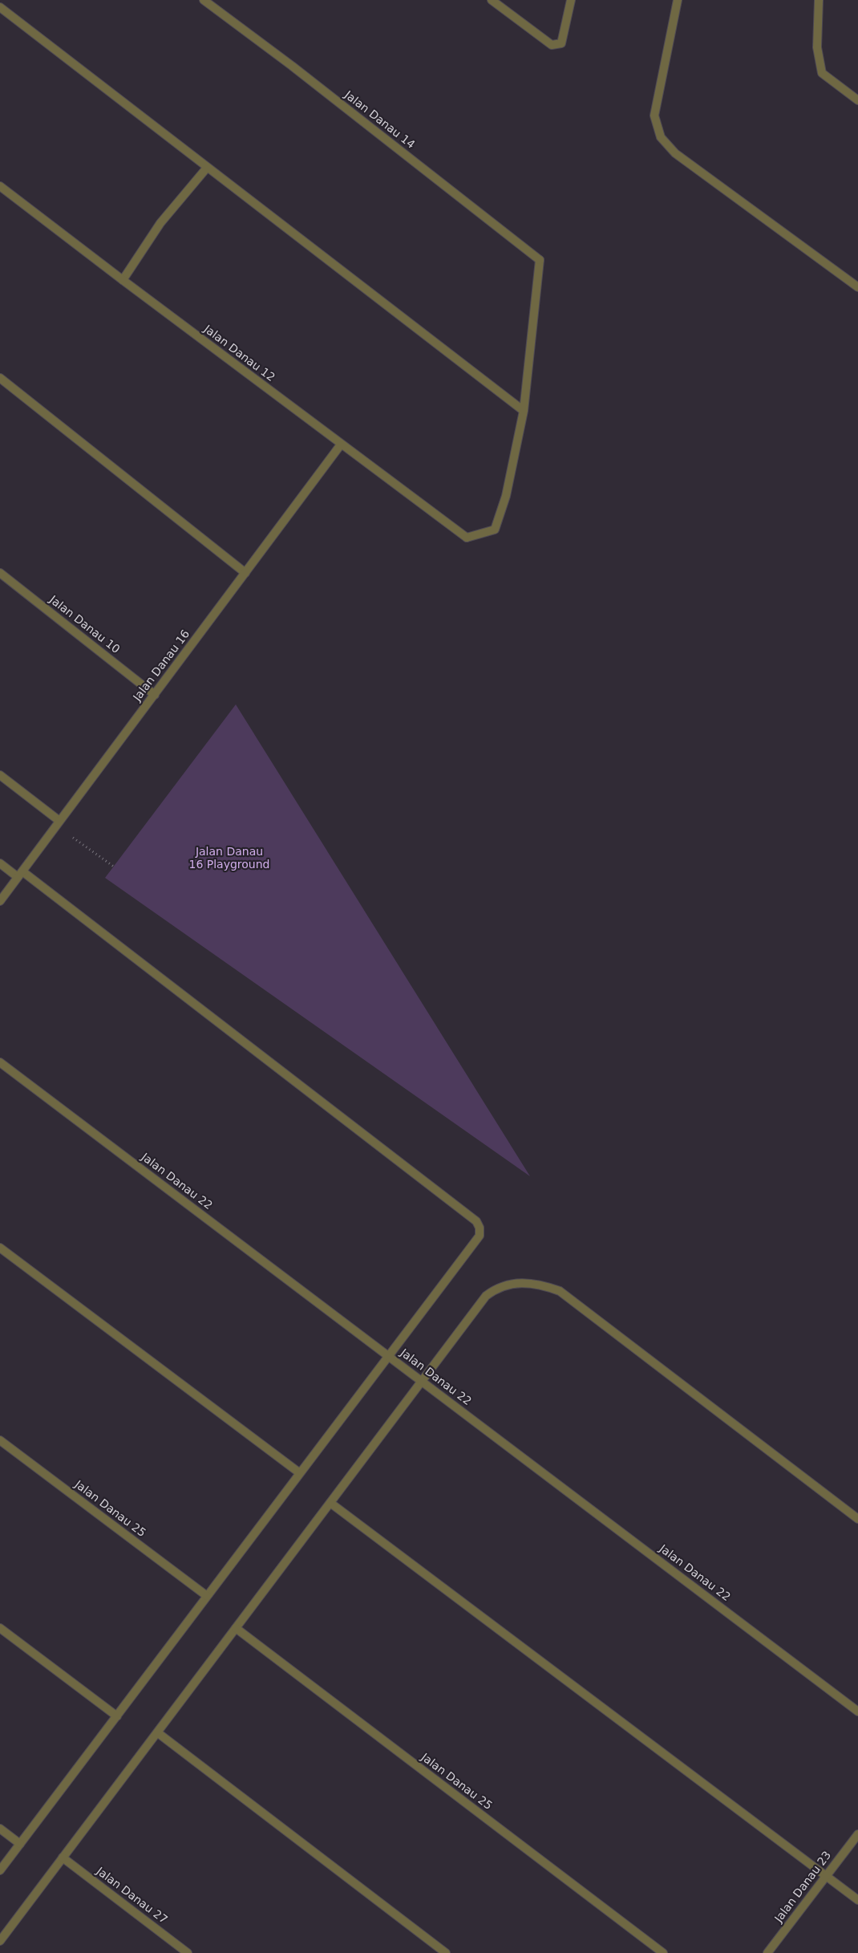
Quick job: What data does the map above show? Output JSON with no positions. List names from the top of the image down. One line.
{"streets":{"street":["Jalan Danau 14","Jalan Danau 12","Jalan Danau 10","Jalan Danau 16","Jalan Danau 22","Jalan Danau 25","Jalan Danau 23","Jalan Danau 27"]},"crossings":[["Jalan Danau 14","Jalan Danau 12"],["Jalan Danau 12","Jalan Danau 16"],["Jalan Danau 10","Jalan Danau 16"]],"parks":["Jalan Danau 16 Playground"]}
